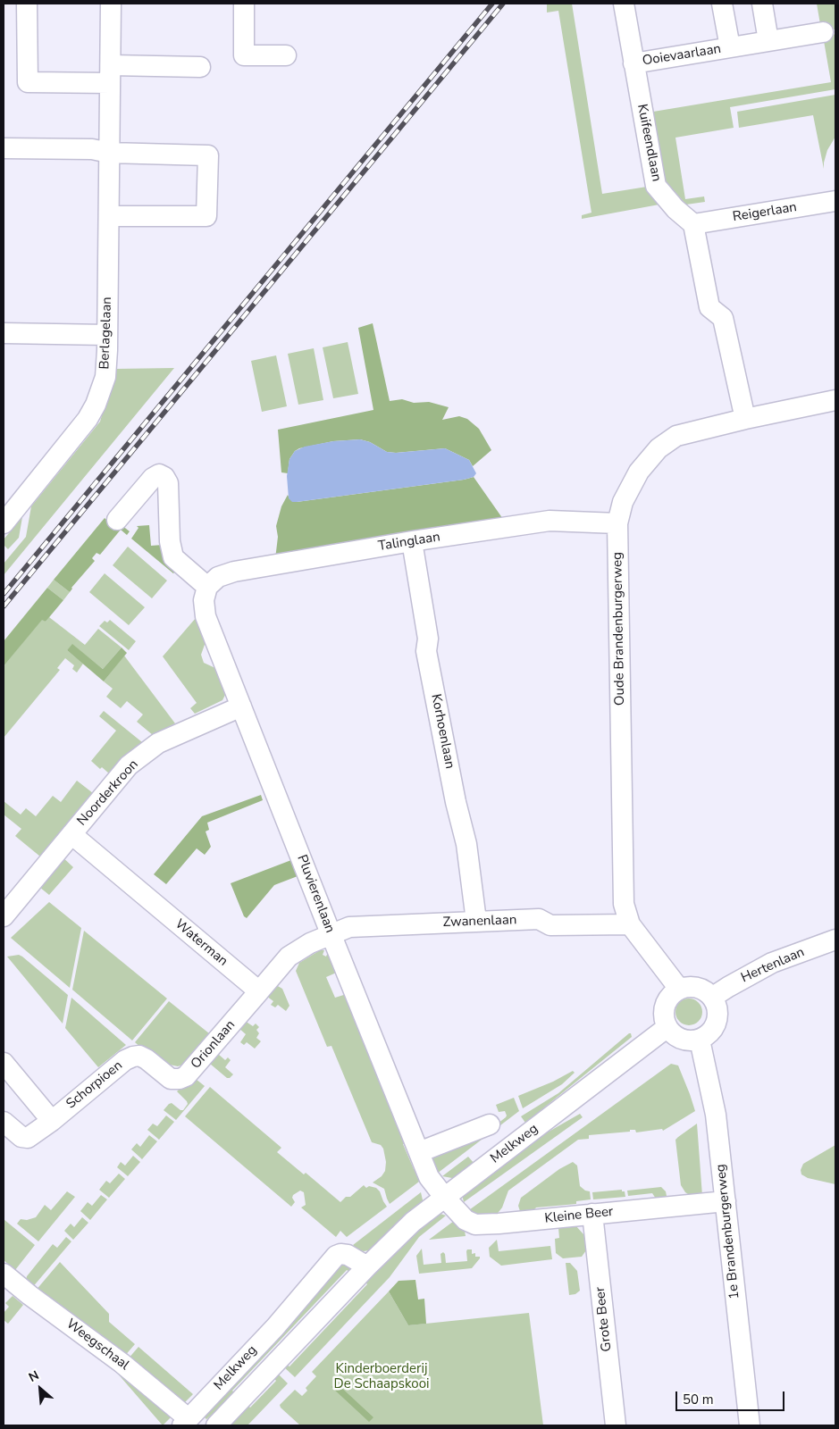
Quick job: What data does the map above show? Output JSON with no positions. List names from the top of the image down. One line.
{"streets":{"street":["Ooievaarlaan","Kuifeendlaan","Reigerlaan","Berlagelaan","Talinglaan","Oude Brandenburgerweg","Korhoenlaan","Noorderkroon","Pluvierenlaan","Zwanenlaan","Waterman","Hertenlaan","Orionlaan","Schorpioen","Melkweg","Kleine Beer","1e Brandenburgerweg","Grote Beer","Weegschaal"]},"crossings":[["Ooievaarlaan","Kuifeendlaan"],["Kuifeendlaan","Reigerlaan"],["Talinglaan","Oude Brandenburgerweg"],["Talinglaan","Korhoenlaan"],["Talinglaan","Pluvierenlaan"],["Oude Brandenburgerweg","Zwanenlaan"],["Oude Brandenburgerweg","Hertenlaan"],["Oude Brandenburgerweg","Melkweg"],["Oude Brandenburgerweg","1e Brandenburgerweg"],["Korhoenlaan","Zwanenlaan"],["Noorderkroon","Pluvierenlaan"],["Noorderkroon","Waterman"],["Pluvierenlaan","Zwanenlaan"],["Pluvierenlaan","Melkweg"],["Pluvierenlaan","Kleine Beer"],["Waterman","Orionlaan"],["Hertenlaan","Melkweg"],["Hertenlaan","1e Brandenburgerweg"],["Orionlaan","Schorpioen"],["Melkweg","Kleine Beer"],["Melkweg","1e Brandenburgerweg"],["Melkweg","Weegschaal"],["Kleine Beer","1e Brandenburgerweg"],["Kleine Beer","Grote Beer"]],"parks":["Kinderboerderij De Schaapskooi"],"scale_bar":"50 m","north":"top left"}
